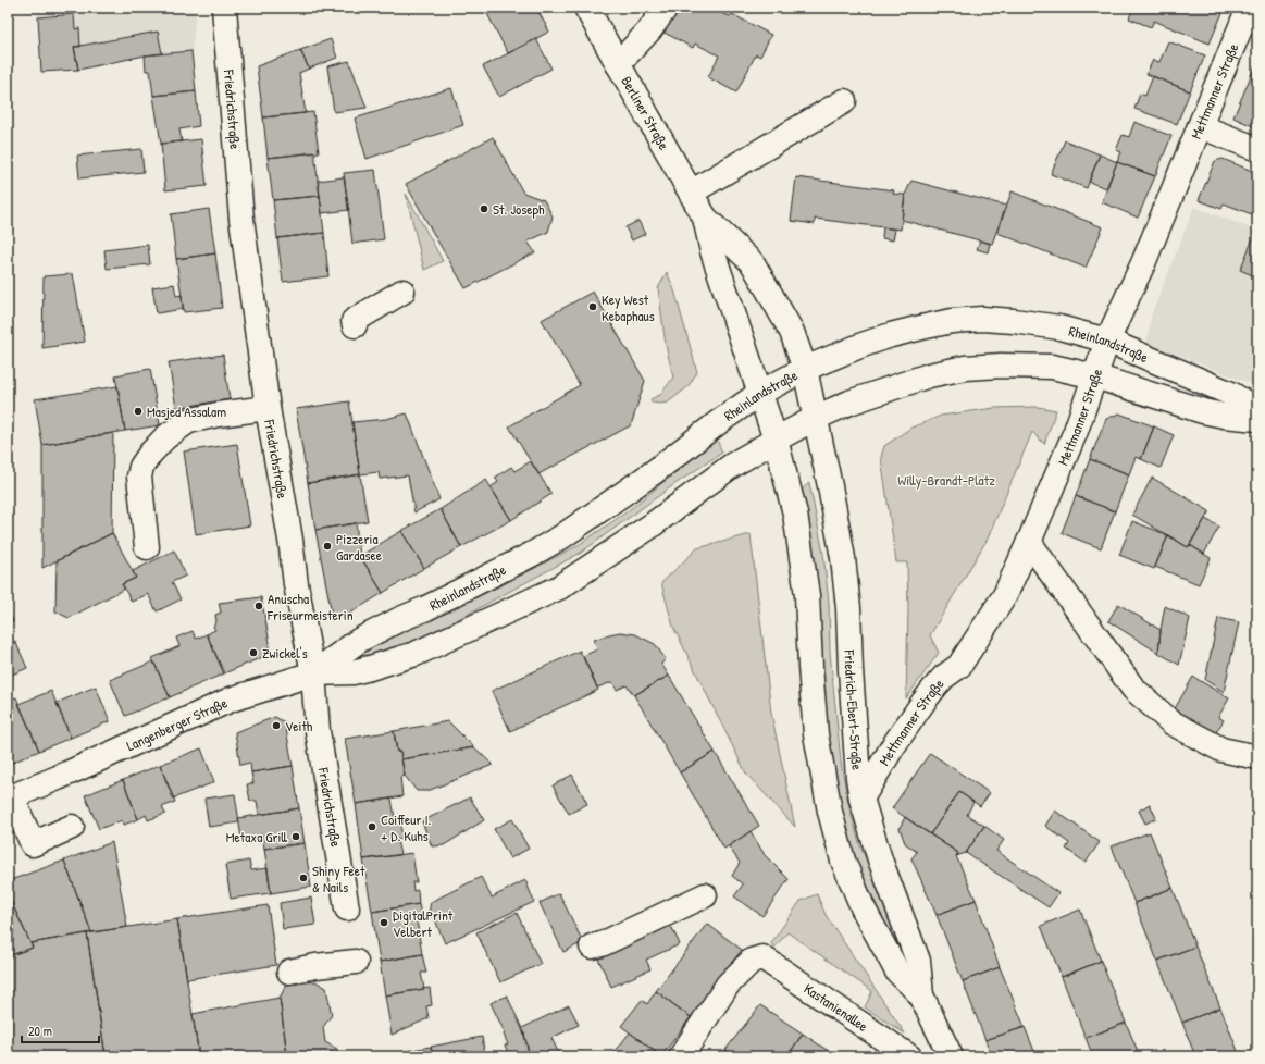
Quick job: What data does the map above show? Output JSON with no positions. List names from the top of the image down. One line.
{"streets":{"main road":["Mettmanner Straße","Friedrichstraße","Berliner Straße","Rheinlandstraße","Friedrich-Ebert-Straße","Langenberger Straße","Kastanienallee"]},"crossings":[["Mettmanner Straße","Rheinlandstraße"],["Mettmanner Straße","Friedrich-Ebert-Straße"],["Friedrichstraße","Rheinlandstraße"],["Friedrichstraße","Langenberger Straße"],["Berliner Straße","Rheinlandstraße"],["Berliner Straße","Friedrich-Ebert-Straße"],["Berliner Straße","Langenberger Straße"],["Rheinlandstraße","Friedrich-Ebert-Straße"],["Rheinlandstraße","Langenberger Straße"],["Friedrich-Ebert-Straße","Langenberger Straße"]],"parks":["Willy-Brandt-Platz"],"places":["St. Joseph","Key West Kebaphaus","Masjed Assalam","Pizzeria Gardasee","Anuscha Friseurmeisterin","Zwickel's","Veith","Coiffeur I. + D. Kuhs","Metaxa Grill","Shiny Feet & Nails","DigitalPrint Velbert"],"scale_bar":"20 m"}
